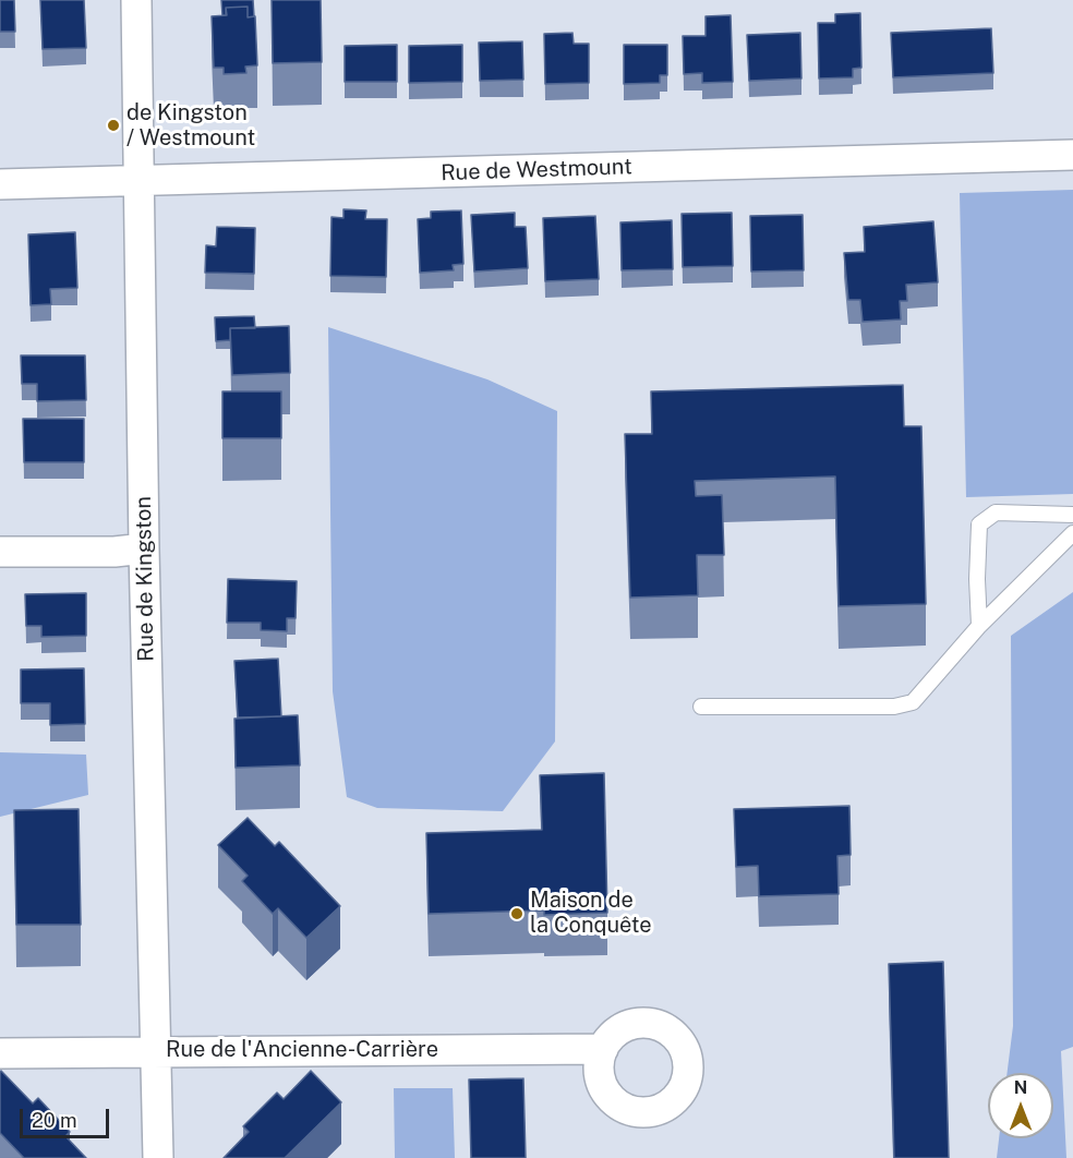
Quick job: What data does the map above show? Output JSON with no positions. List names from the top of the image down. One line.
{"streets":{"street":["Rue de Westmount","Rue de Kingston","Rue de l'Ancienne-Carrière"]},"crossings":[["Rue de Westmount","Rue de Kingston"],["Rue de Kingston","Rue de l'Ancienne-Carrière"]],"places":["de Kingston / Westmount","Maison de la Conquête"],"scale_bar":"20 m","north":"top"}
